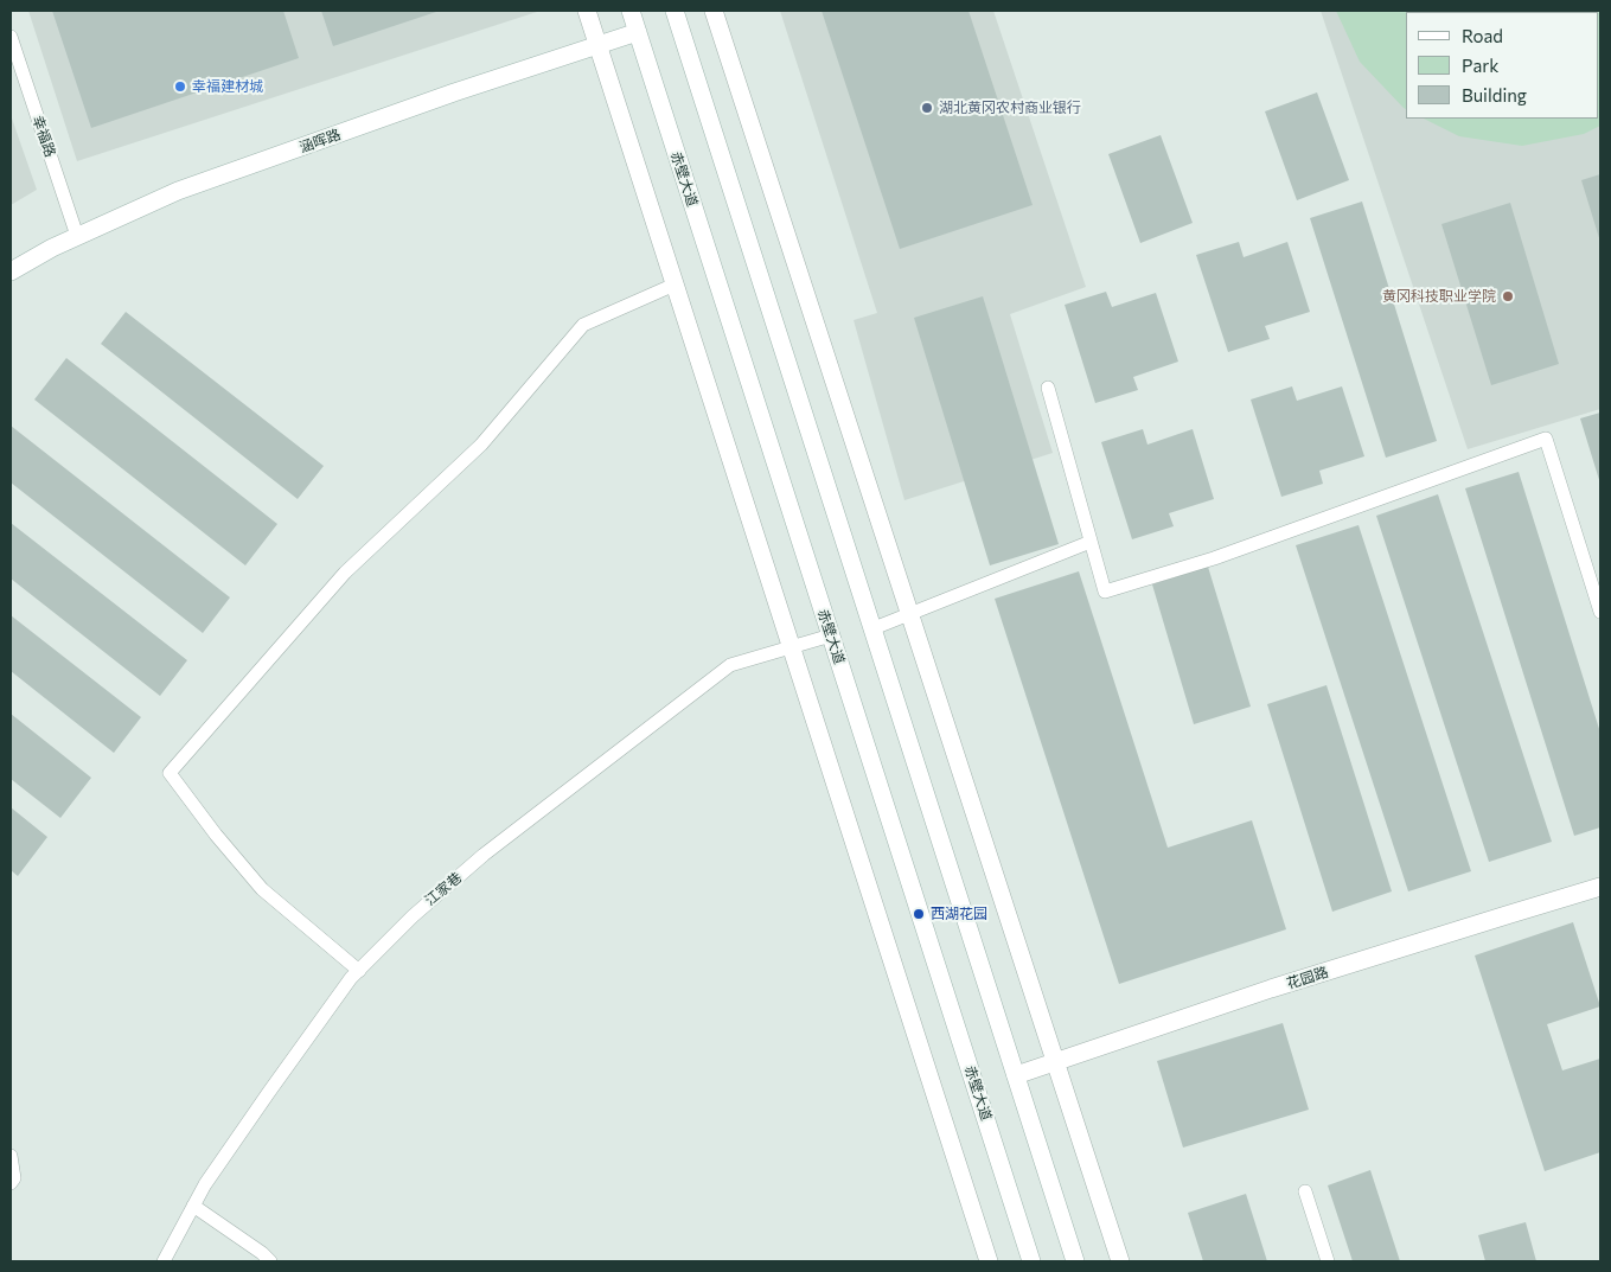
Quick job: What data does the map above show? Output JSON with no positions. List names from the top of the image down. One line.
{"streets":{"street":["涵晖路","赤壁大道","花园路"],"lane":["幸福路","江家巷"]},"crossings":[["幸福路","涵晖路"],["涵晖路","赤壁大道"],["赤壁大道","江家巷"]],"places":["幸福建材城","湖北黄冈农村商业银行","黄冈科技职业学院","西湖花园"],"legend":["Road","Park","Building"]}
